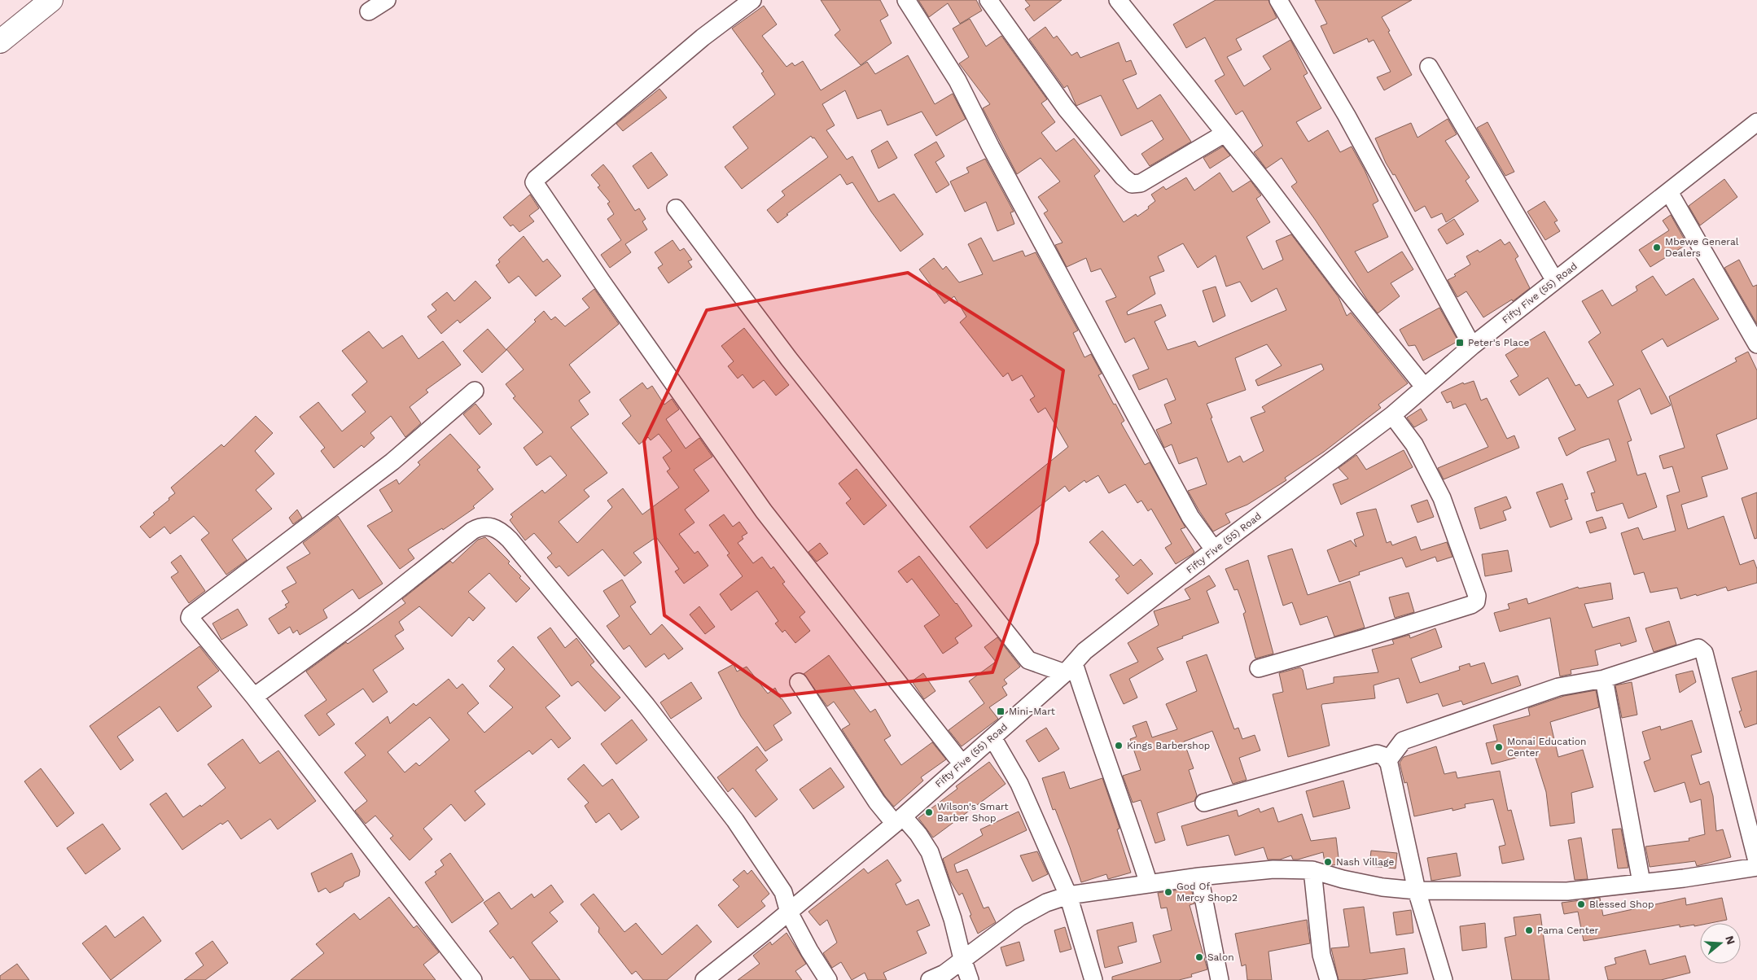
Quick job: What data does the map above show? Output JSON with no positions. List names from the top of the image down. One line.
{"streets":{"street":["Fifty Five (55) Road"]},"places":{"other":["Mbewe General Dealers","Kings Barbershop","Monai Education Center","Wilson's Smart Barber Shop","Nash Village","God Of Mercy Shop2","Blessed Shop","Pama Center","Salon"],"transit":["Peter's Place","Mini-Mart"]},"north":"right"}
